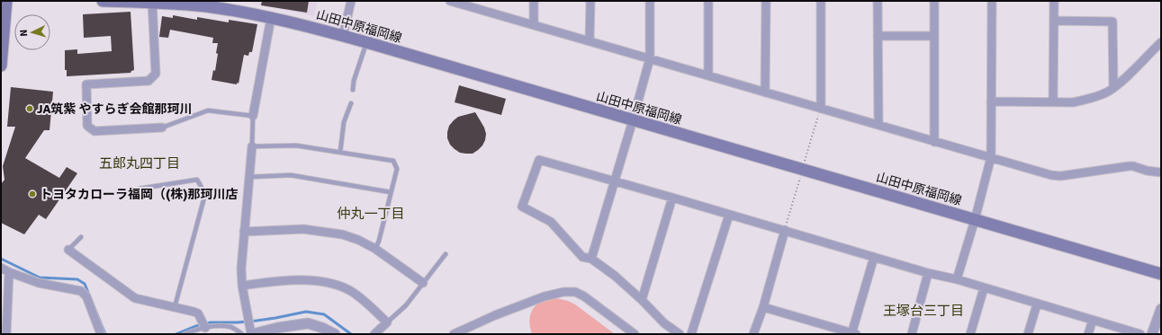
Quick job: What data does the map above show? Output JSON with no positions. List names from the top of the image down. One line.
{"streets":{"main road":["山田中原福岡線"]},"districts":["五郎丸四丁目","仲丸一丁目","王塚台三丁目"],"places":["JA筑紫 やすらぎ会館那珂川","トヨタカローラ福岡（(株)那珂川店"],"north":"left"}
